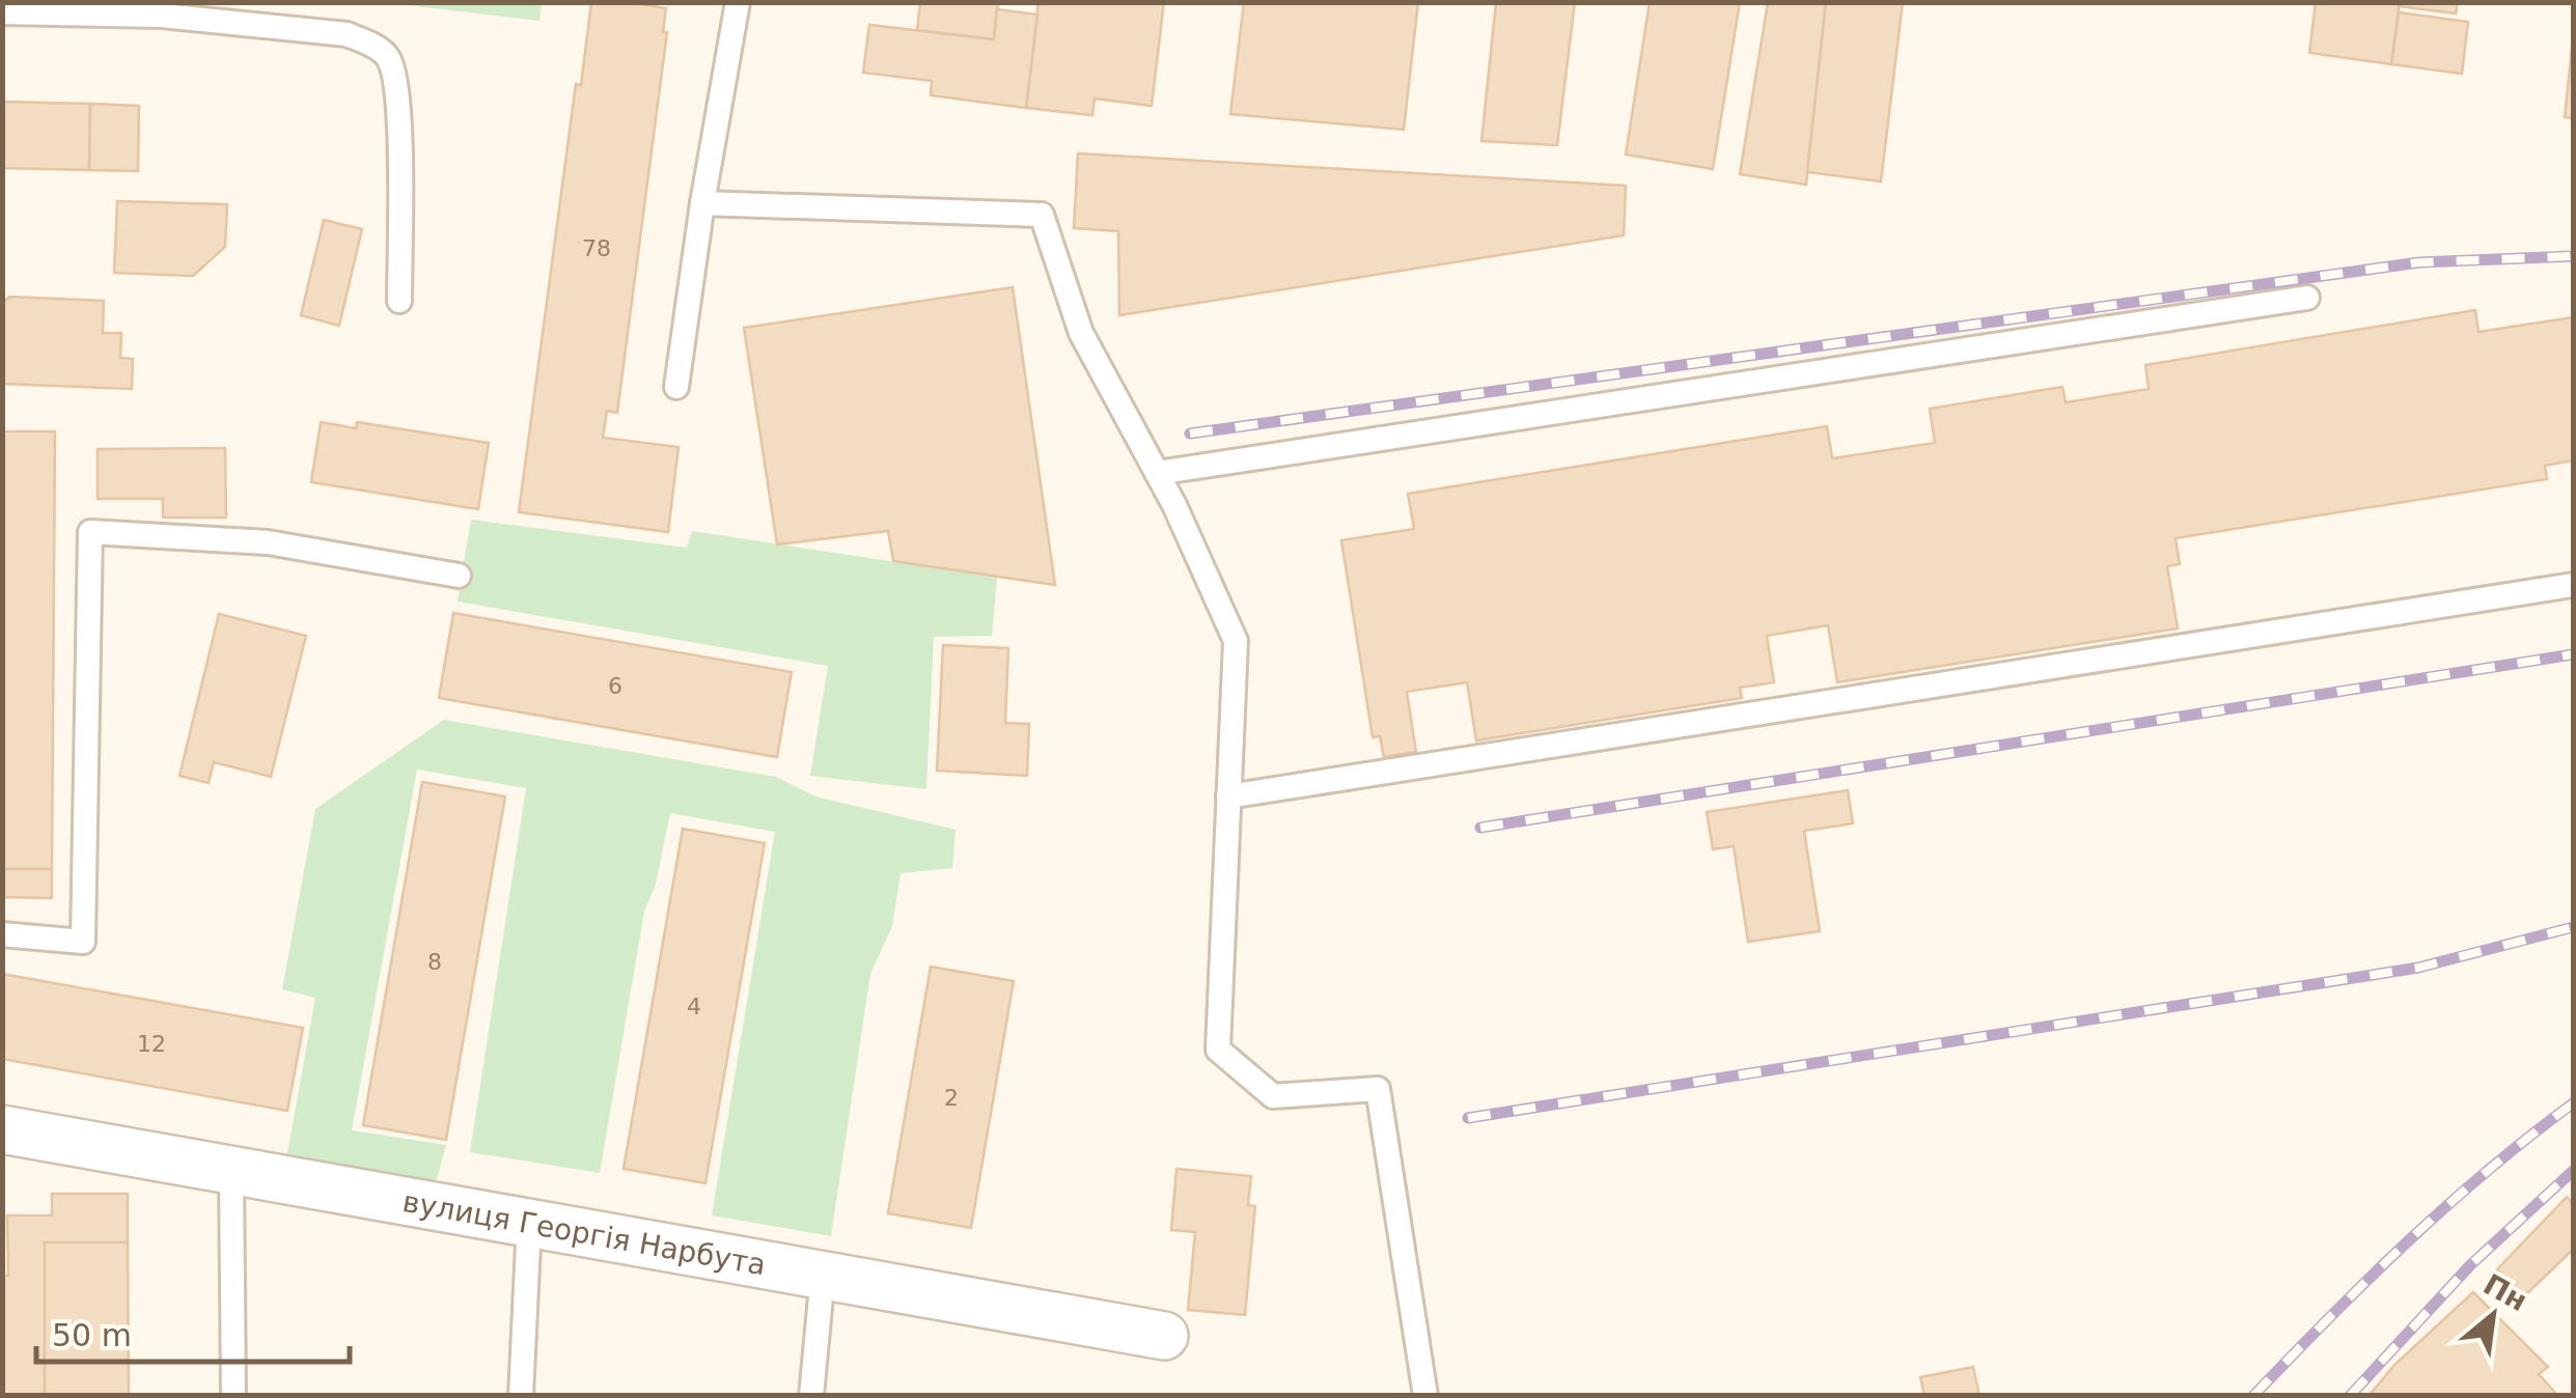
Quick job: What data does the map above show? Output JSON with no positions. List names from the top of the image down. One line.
{"streets":{"street":["вулиця Георгія Нарбута"]},"house_numbers":["78","6","8","4","12","2"],"scale_bar":"50 m","north":"top right"}
